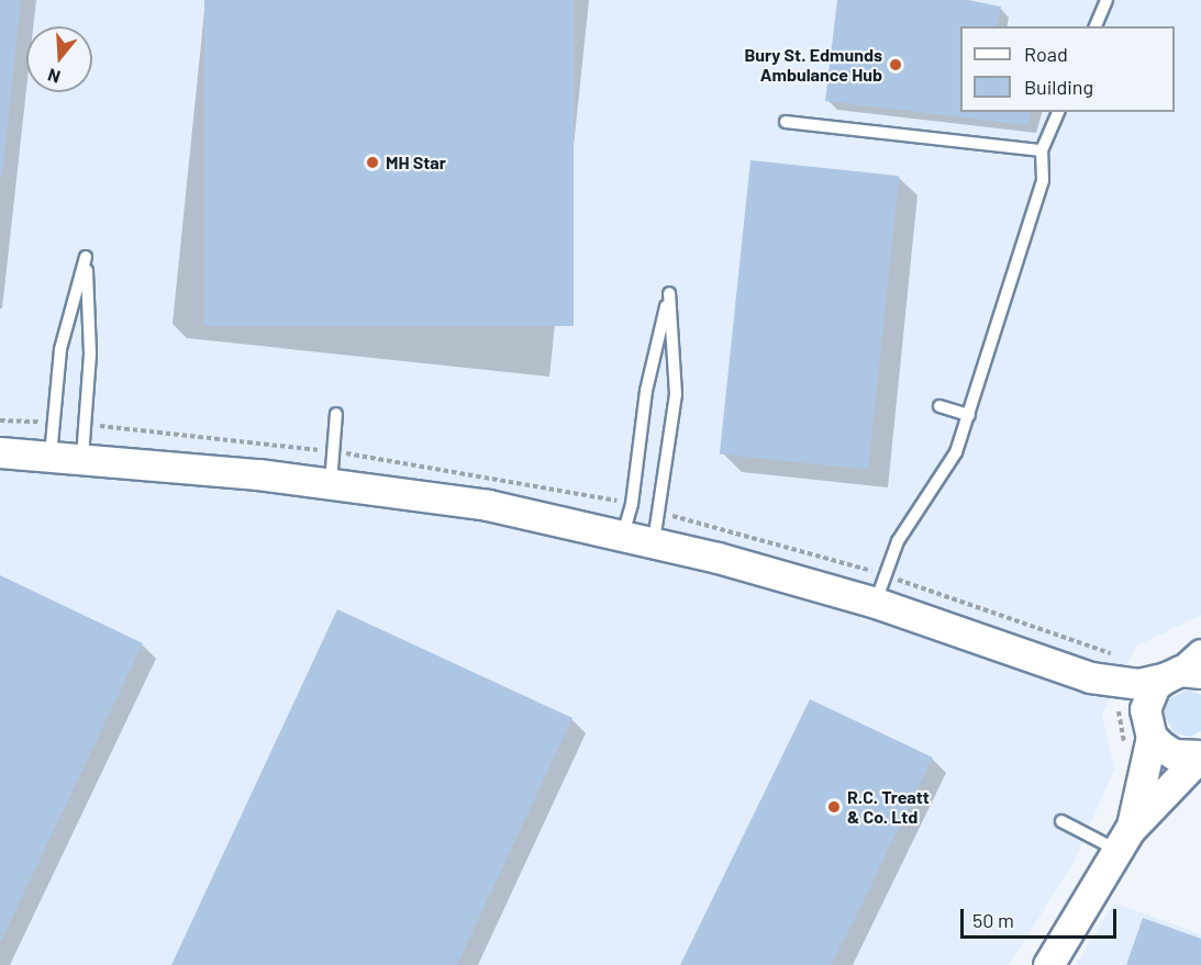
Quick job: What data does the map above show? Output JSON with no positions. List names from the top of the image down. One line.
{"places":["Bury St. Edmunds Ambulance Hub","MH Star","R.C. Treatt & Co. Ltd"],"legend":["Road","Building"],"scale_bar":"50 m","north":"bottom"}
